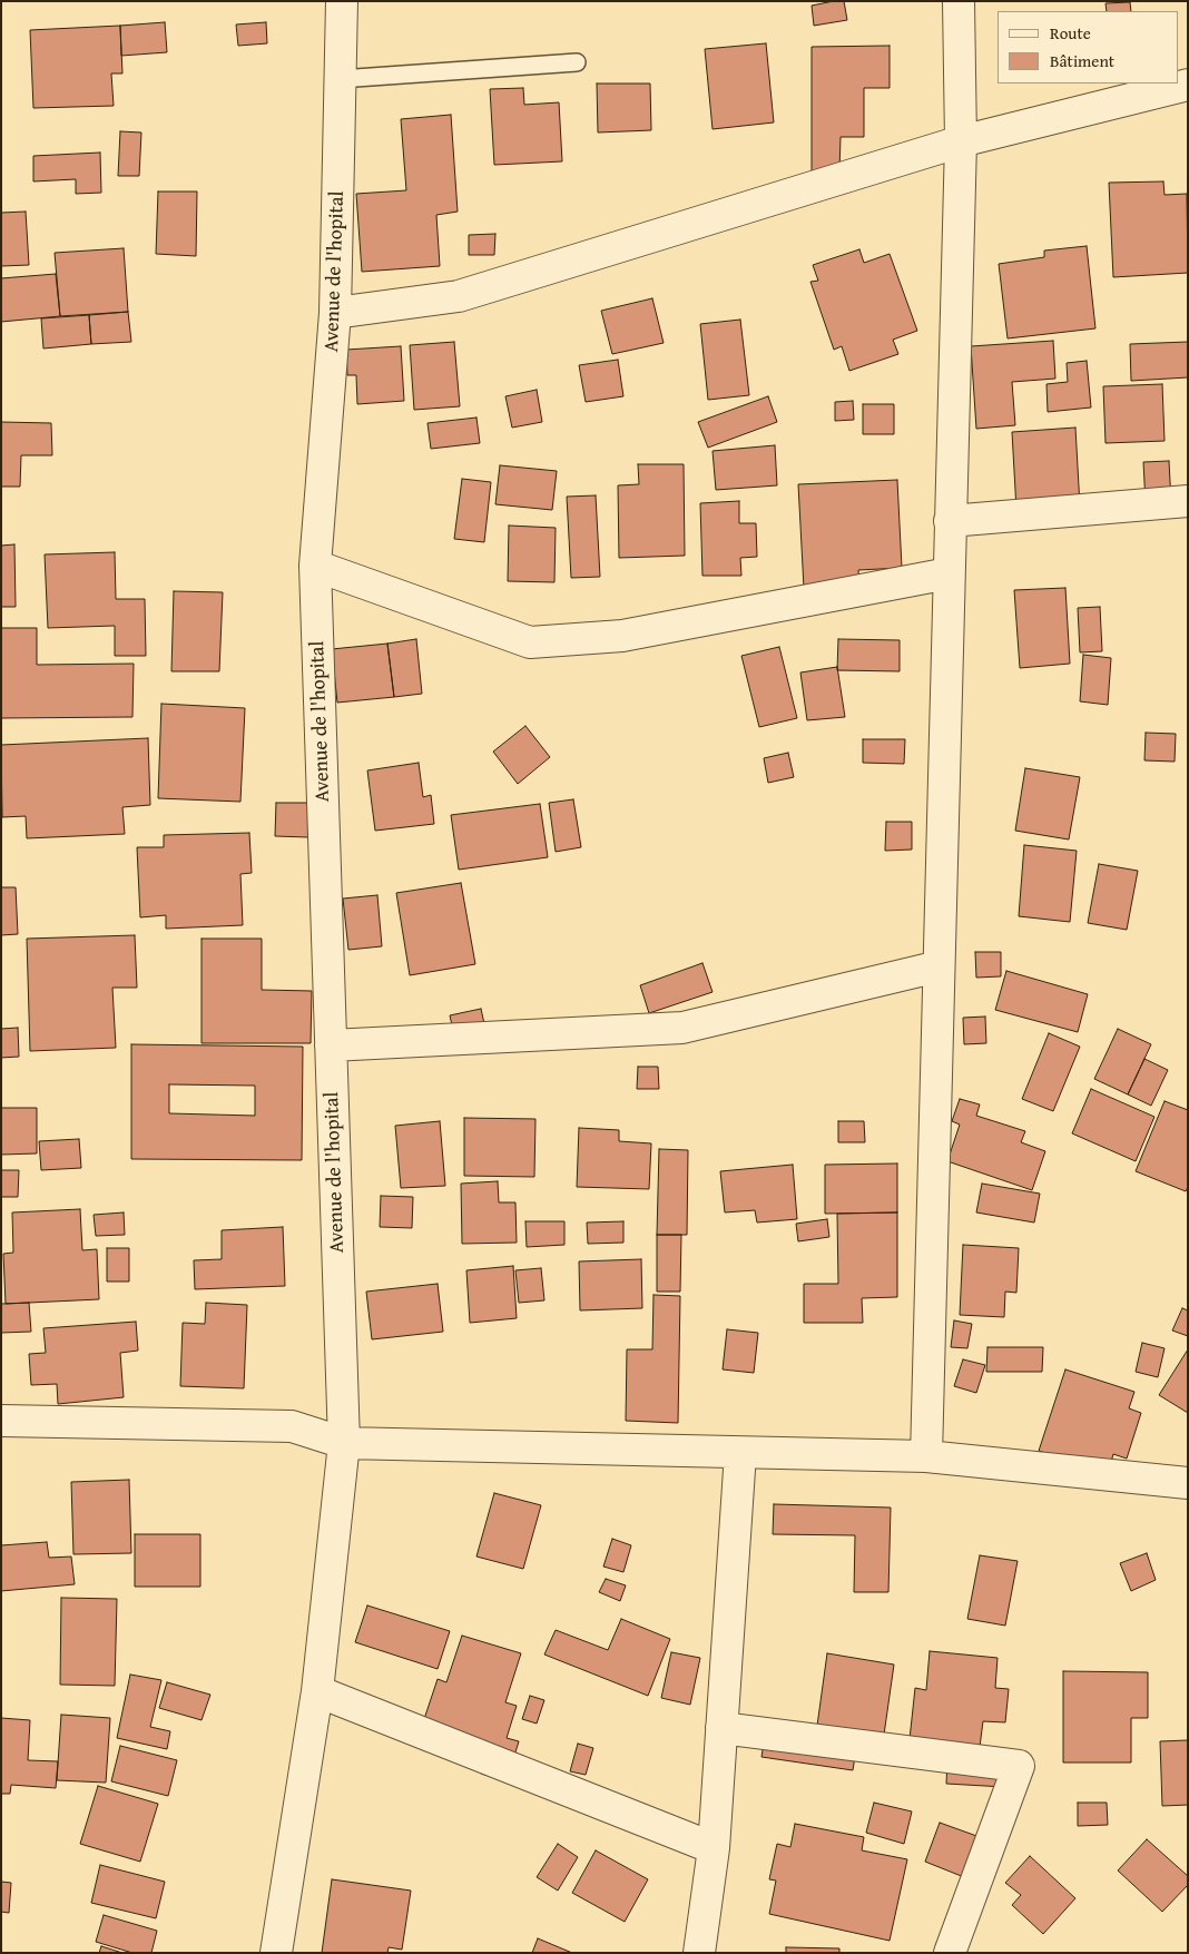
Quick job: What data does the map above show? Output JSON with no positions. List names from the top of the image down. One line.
{"streets":{"street":["Avenue de l'hopital"]},"legend":["Route","Bâtiment"]}
